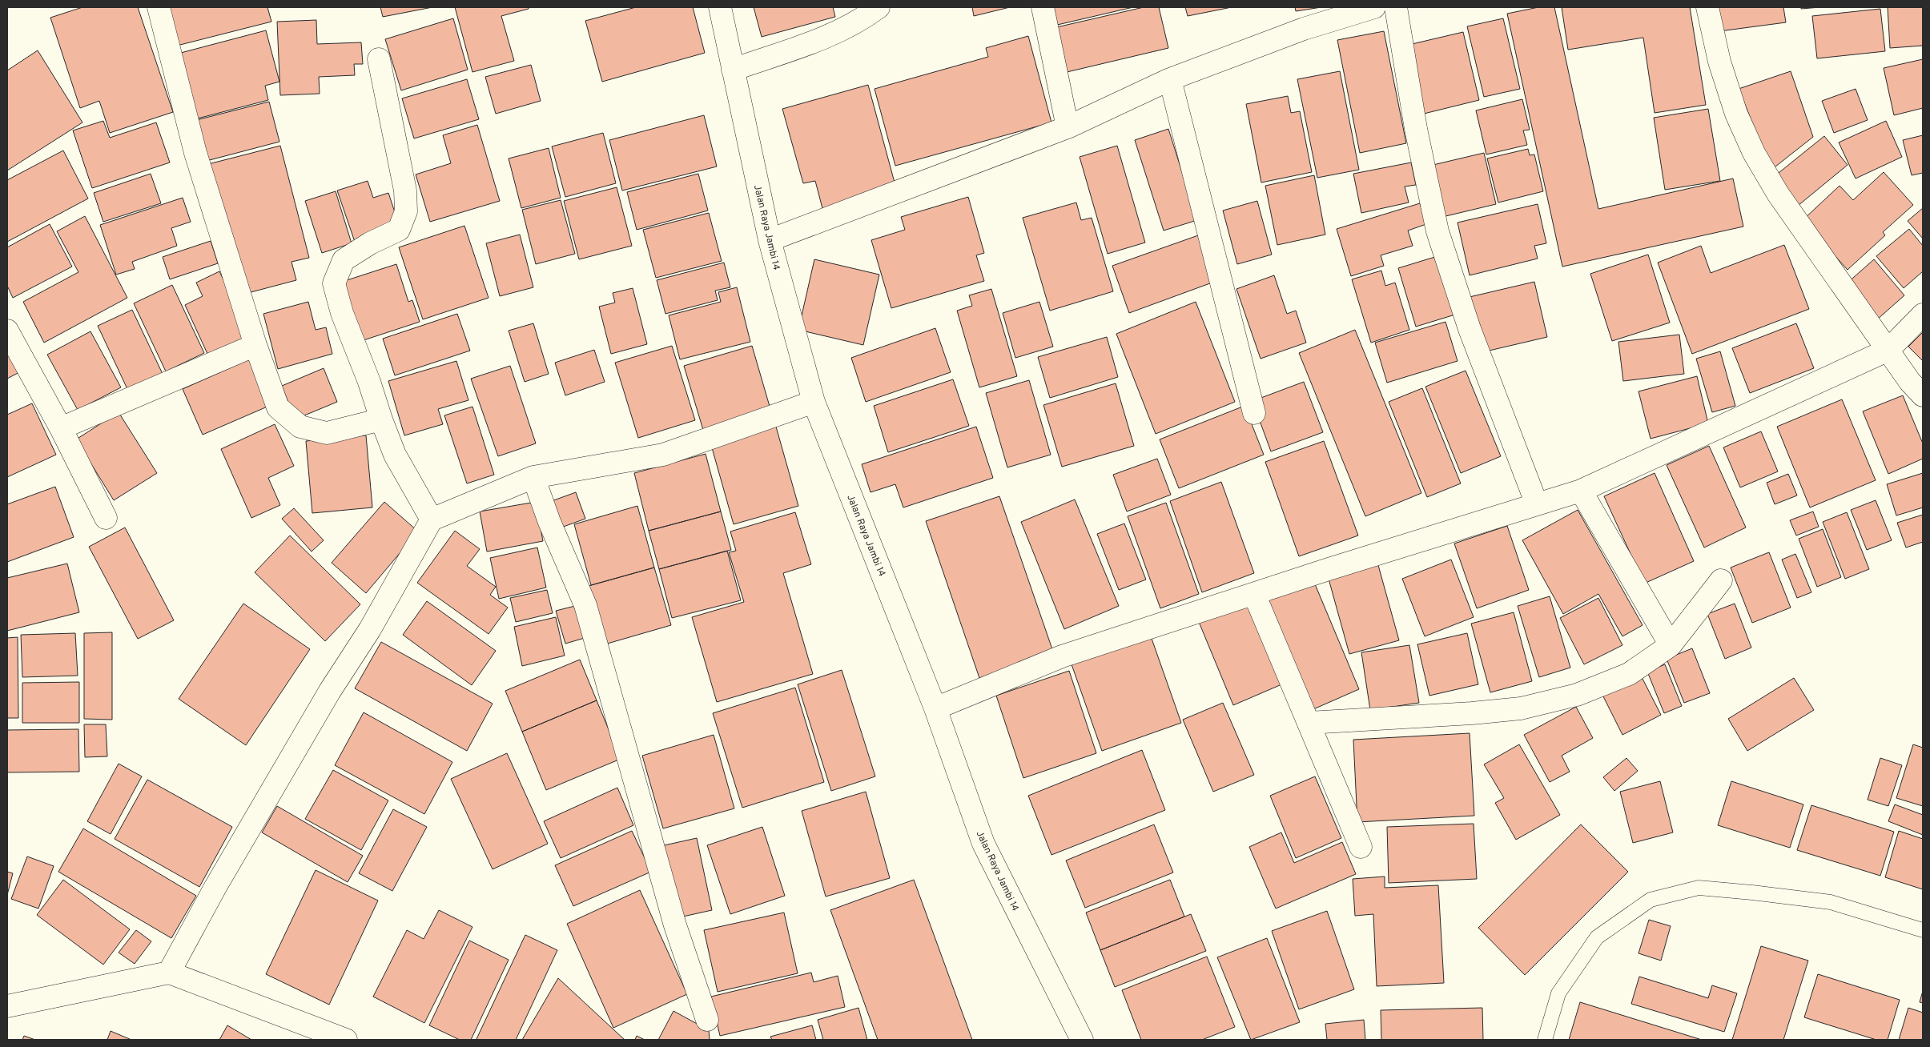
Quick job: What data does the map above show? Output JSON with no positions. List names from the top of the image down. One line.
{"streets":{"street":["Jalan Raya Jambi 14"]}}
